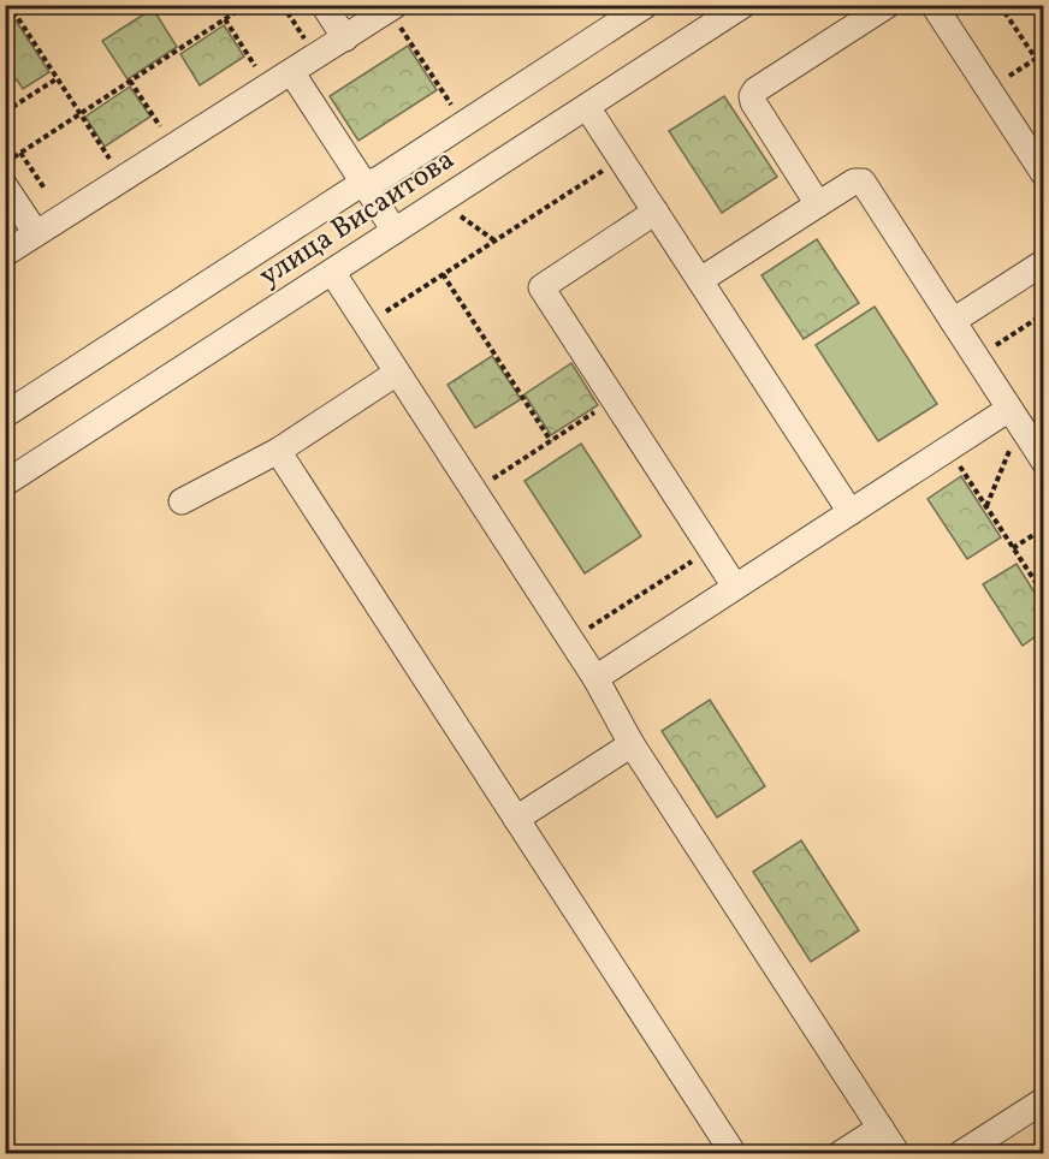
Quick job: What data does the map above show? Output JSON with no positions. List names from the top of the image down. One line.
{"streets":{"street":["улица Висаитова"]}}
